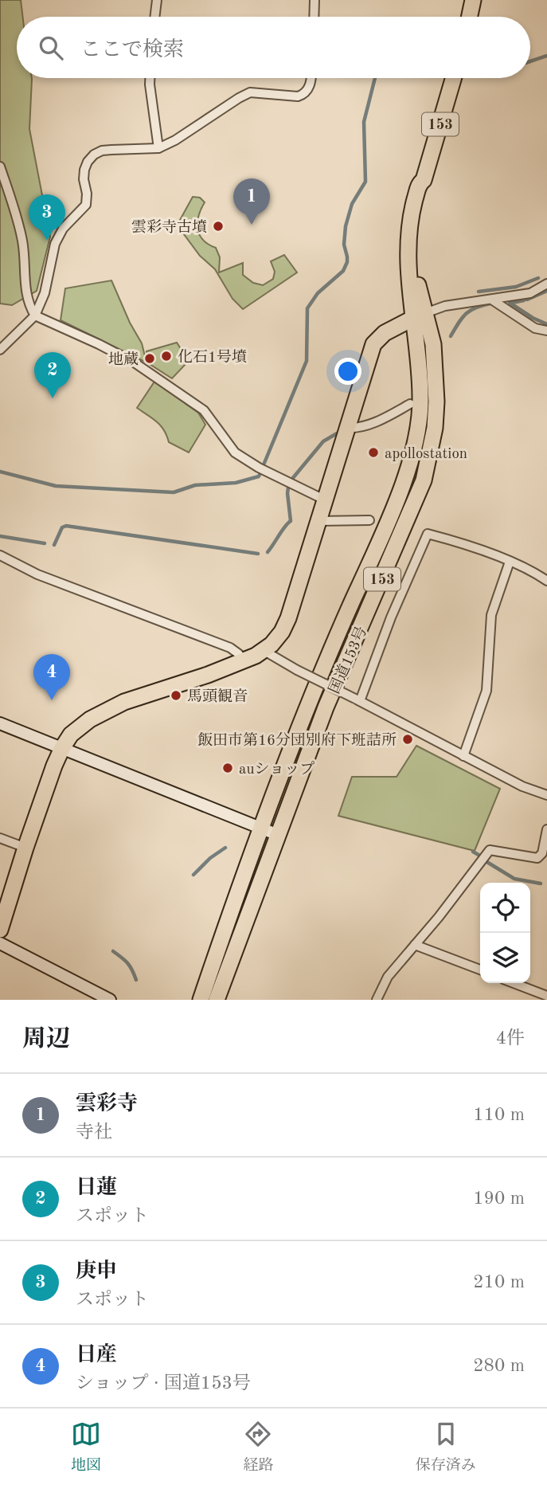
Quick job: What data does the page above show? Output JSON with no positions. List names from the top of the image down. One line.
{"streets":{"highway":["153","国道153号"]},"places":["雲彩寺古墳","化石1号墳","地蔵","apollostation","馬頭観音","飯田市第16分団別府下班詰所","auショップ"],"page":{"search":"ここで検索","pins":["1","3","2","4"],"heading":["周辺","4件"],"list":[{"mark":"1","name":"雲彩寺","note":"寺社","value":"110 m"},{"mark":"2","name":"日蓮","note":"スポット","value":"190 m"},{"mark":"3","name":"庚申","note":"スポット","value":"210 m"},{"mark":"4","name":"日産","note":"ショップ · 国道153号","value":"280 m"}],"nav":["地図","経路","保存済み"]}}
